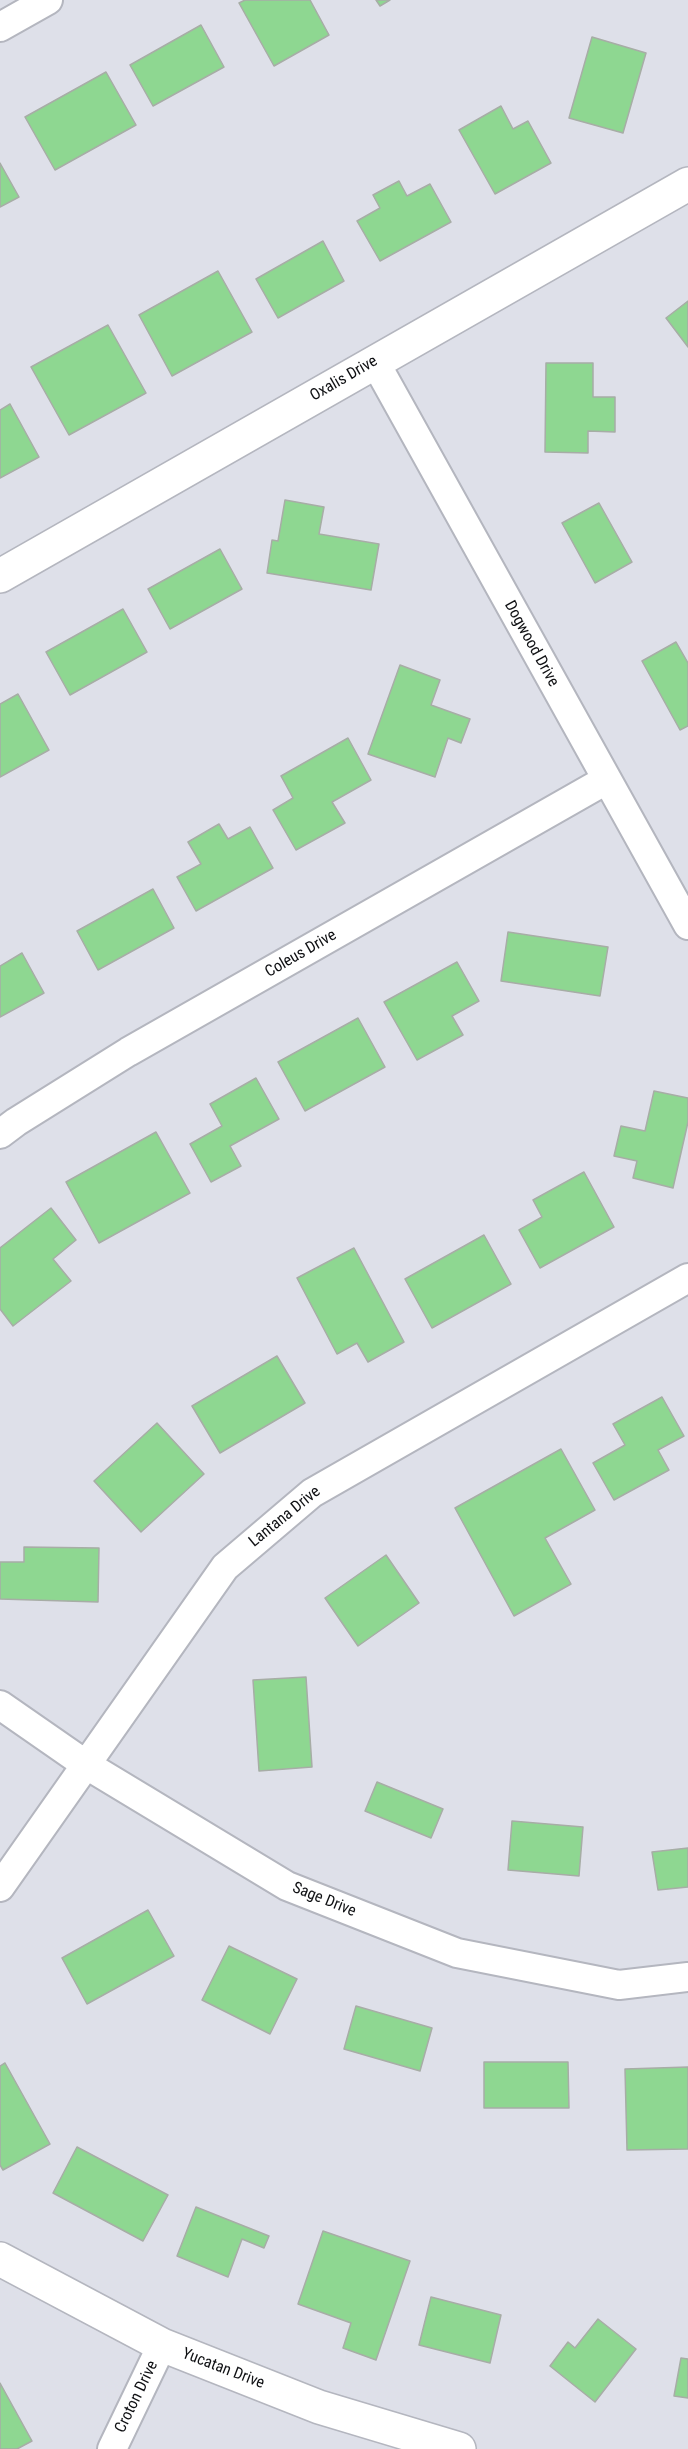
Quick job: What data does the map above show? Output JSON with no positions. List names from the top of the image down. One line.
{"streets":{"street":["Oxalis Drive","Dogwood Drive","Coleus Drive","Lantana Drive","Sage Drive","Yucatan Drive","Croton Drive"]},"crossings":[["Oxalis Drive","Dogwood Drive"],["Dogwood Drive","Coleus Drive"],["Lantana Drive","Sage Drive"],["Yucatan Drive","Croton Drive"]]}
